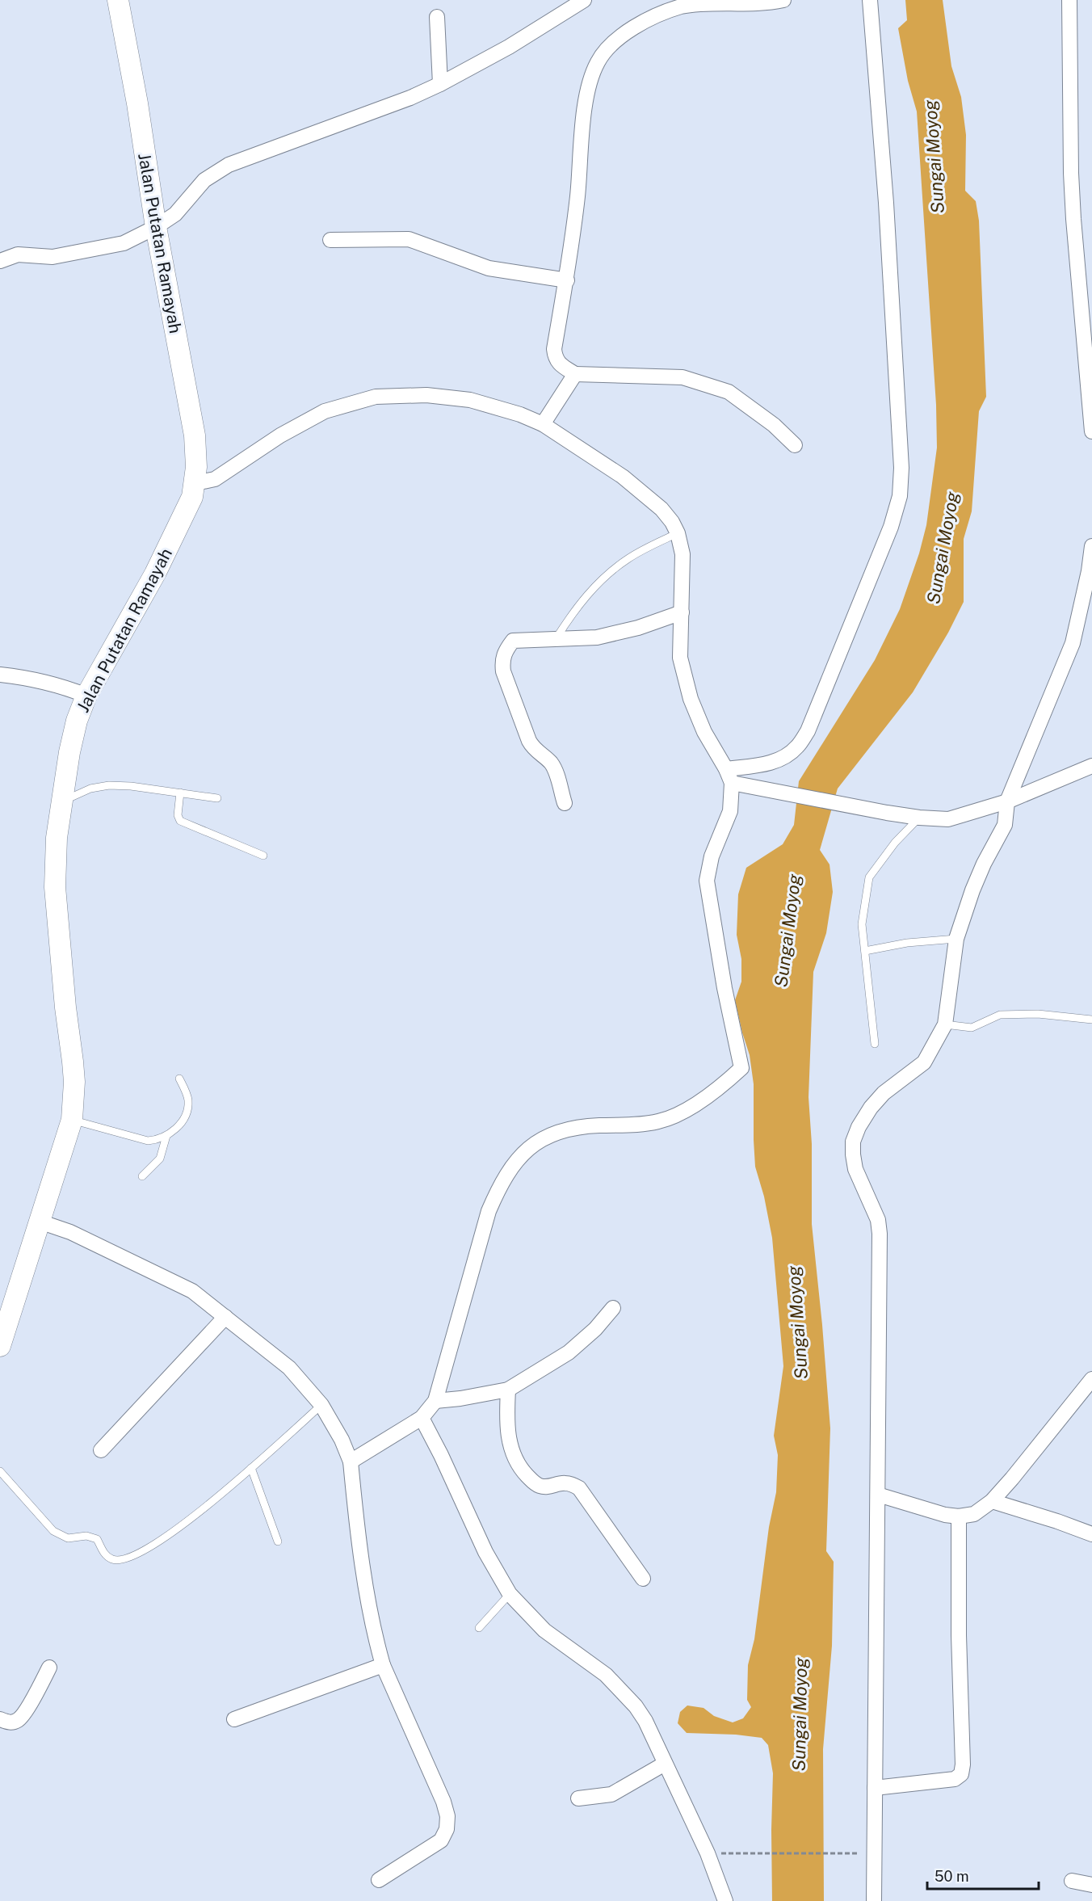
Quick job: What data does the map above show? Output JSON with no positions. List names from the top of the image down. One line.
{"streets":{"main road":["Jalan Putatan Ramayah"]},"water":["Sungai Moyog"],"scale_bar":"50 m"}
